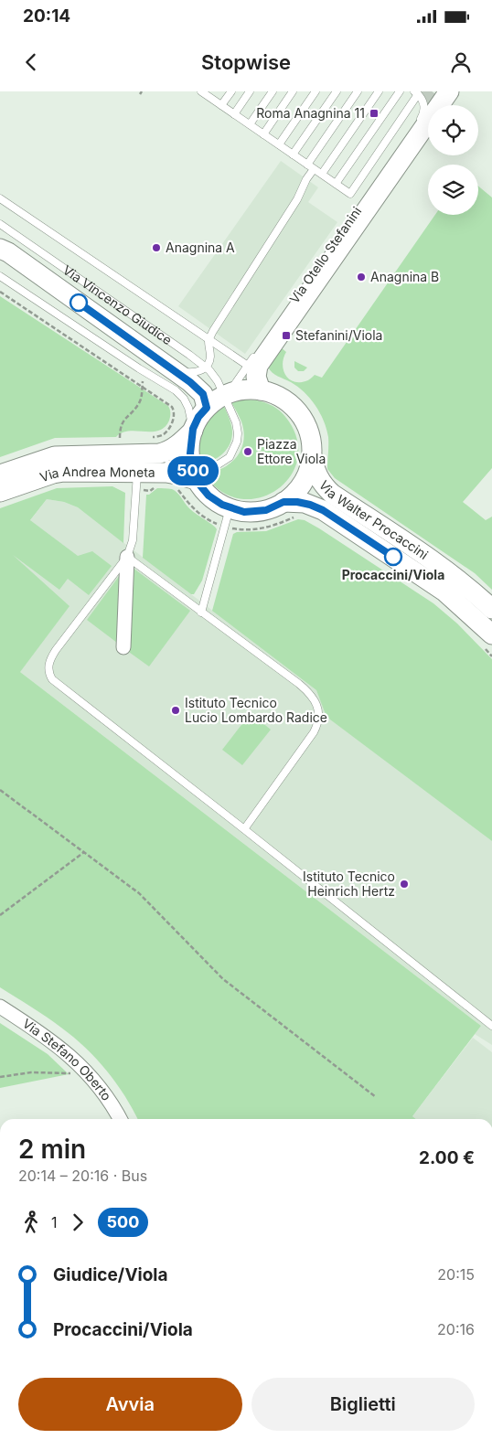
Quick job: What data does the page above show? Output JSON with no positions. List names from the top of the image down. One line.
{"streets":{"street":["Via Otello Stefanini","Via Vincenzo Giudice","Via Andrea Moneta","Via Walter Procaccini","Via Stefano Oberto"]},"places":{"transit":["Roma Anagnina 11","Stefanini/Viola"],"other":["Anagnina A","Anagnina B","Piazza Ettore Viola","Procaccini/Viola","Istituto Tecnico Lucio Lombardo Radice","Istituto Tecnico Heinrich Hertz"]},"lines":["bus line 500"],"page":{"status":"20:14","header":"Stopwise","on_map":"500","heading":["2 min","20:14 – 20:16 · Bus","2.00 €"],"legs":["1","500"],"list":[{"name":"Giudice/Viola","value":"20:15"},{"name":"Procaccini/Viola","value":"20:16"}],"buttons":["Avvia","Biglietti"]}}
